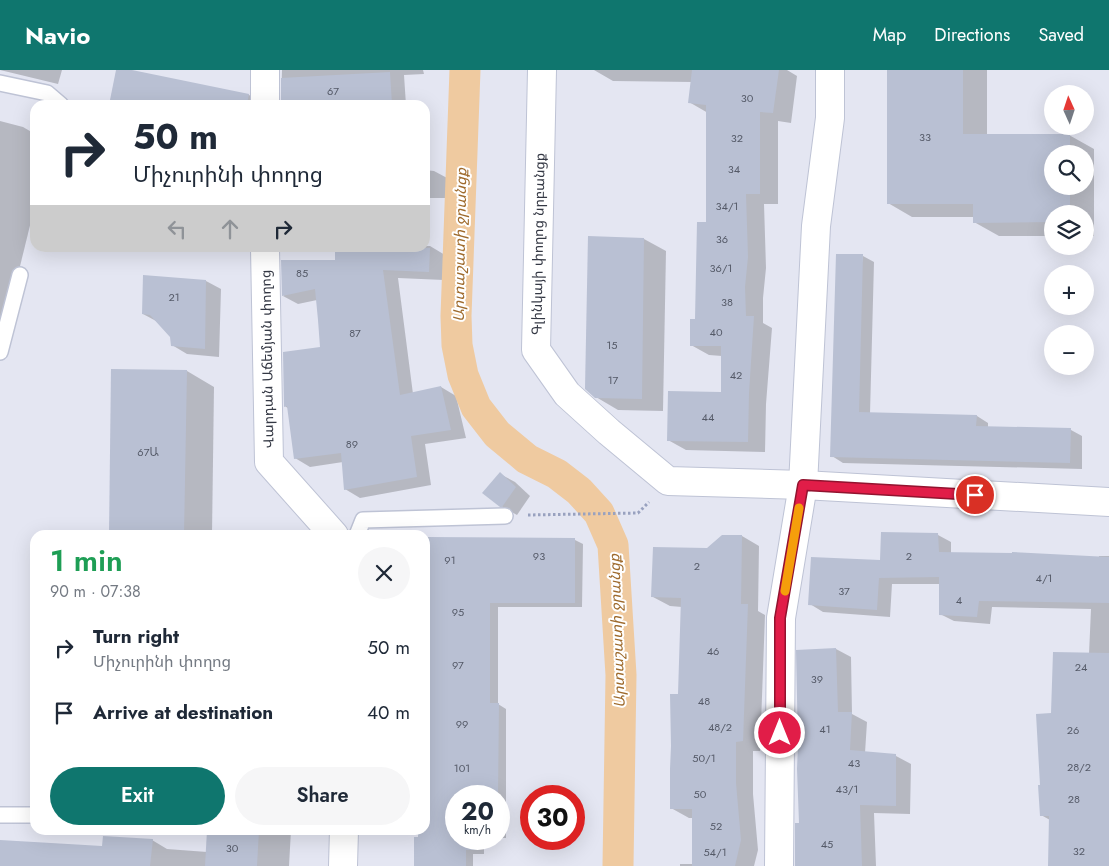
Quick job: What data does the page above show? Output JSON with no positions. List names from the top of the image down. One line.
{"streets":{"street":["Գլինկայի փողոց նրբանցք","Վարդան Աճեմյան փողոց"]},"water":["Արտաշատի ջրանցք"],"house_numbers":["67","30","33","32","34","34/1","36","36/1","85","21","38","40","87","15","42","17","44","89","67Ա","93","2","91","2","4/1","37","4","95","46","97","24","39","48","99","48/2","41","26","50/1","43","28/2","101","43/1","50","28","52","45","30","32","54/1"],"north":"top","page":{"header":"Navio","nav":["Map","Directions","Saved"],"map_buttons":["+","−"],"turn":["50 m","Միչուրինի փողոց"],"heading":["1 min","90 m · 07:38"],"list":[{"name":"Turn right","note":"Միչուրինի փողոց","value":"50 m"},{"name":"Arrive at destination","value":"40 m"}],"buttons":["Exit","Share"],"speed":"20 km/h","limit":"30"}}
